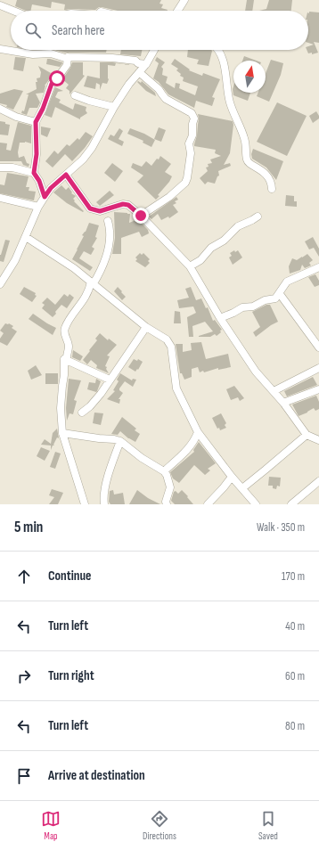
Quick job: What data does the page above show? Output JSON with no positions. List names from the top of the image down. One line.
{"north":"top","page":{"search":"Search here","heading":["5 min","Walk · 350 m"],"list":[["Continue","170 m"],["Turn left","40 m"],["Turn right","60 m"],["Turn left","80 m"],"Arrive at destination"],"nav":["Map","Directions","Saved"]}}
